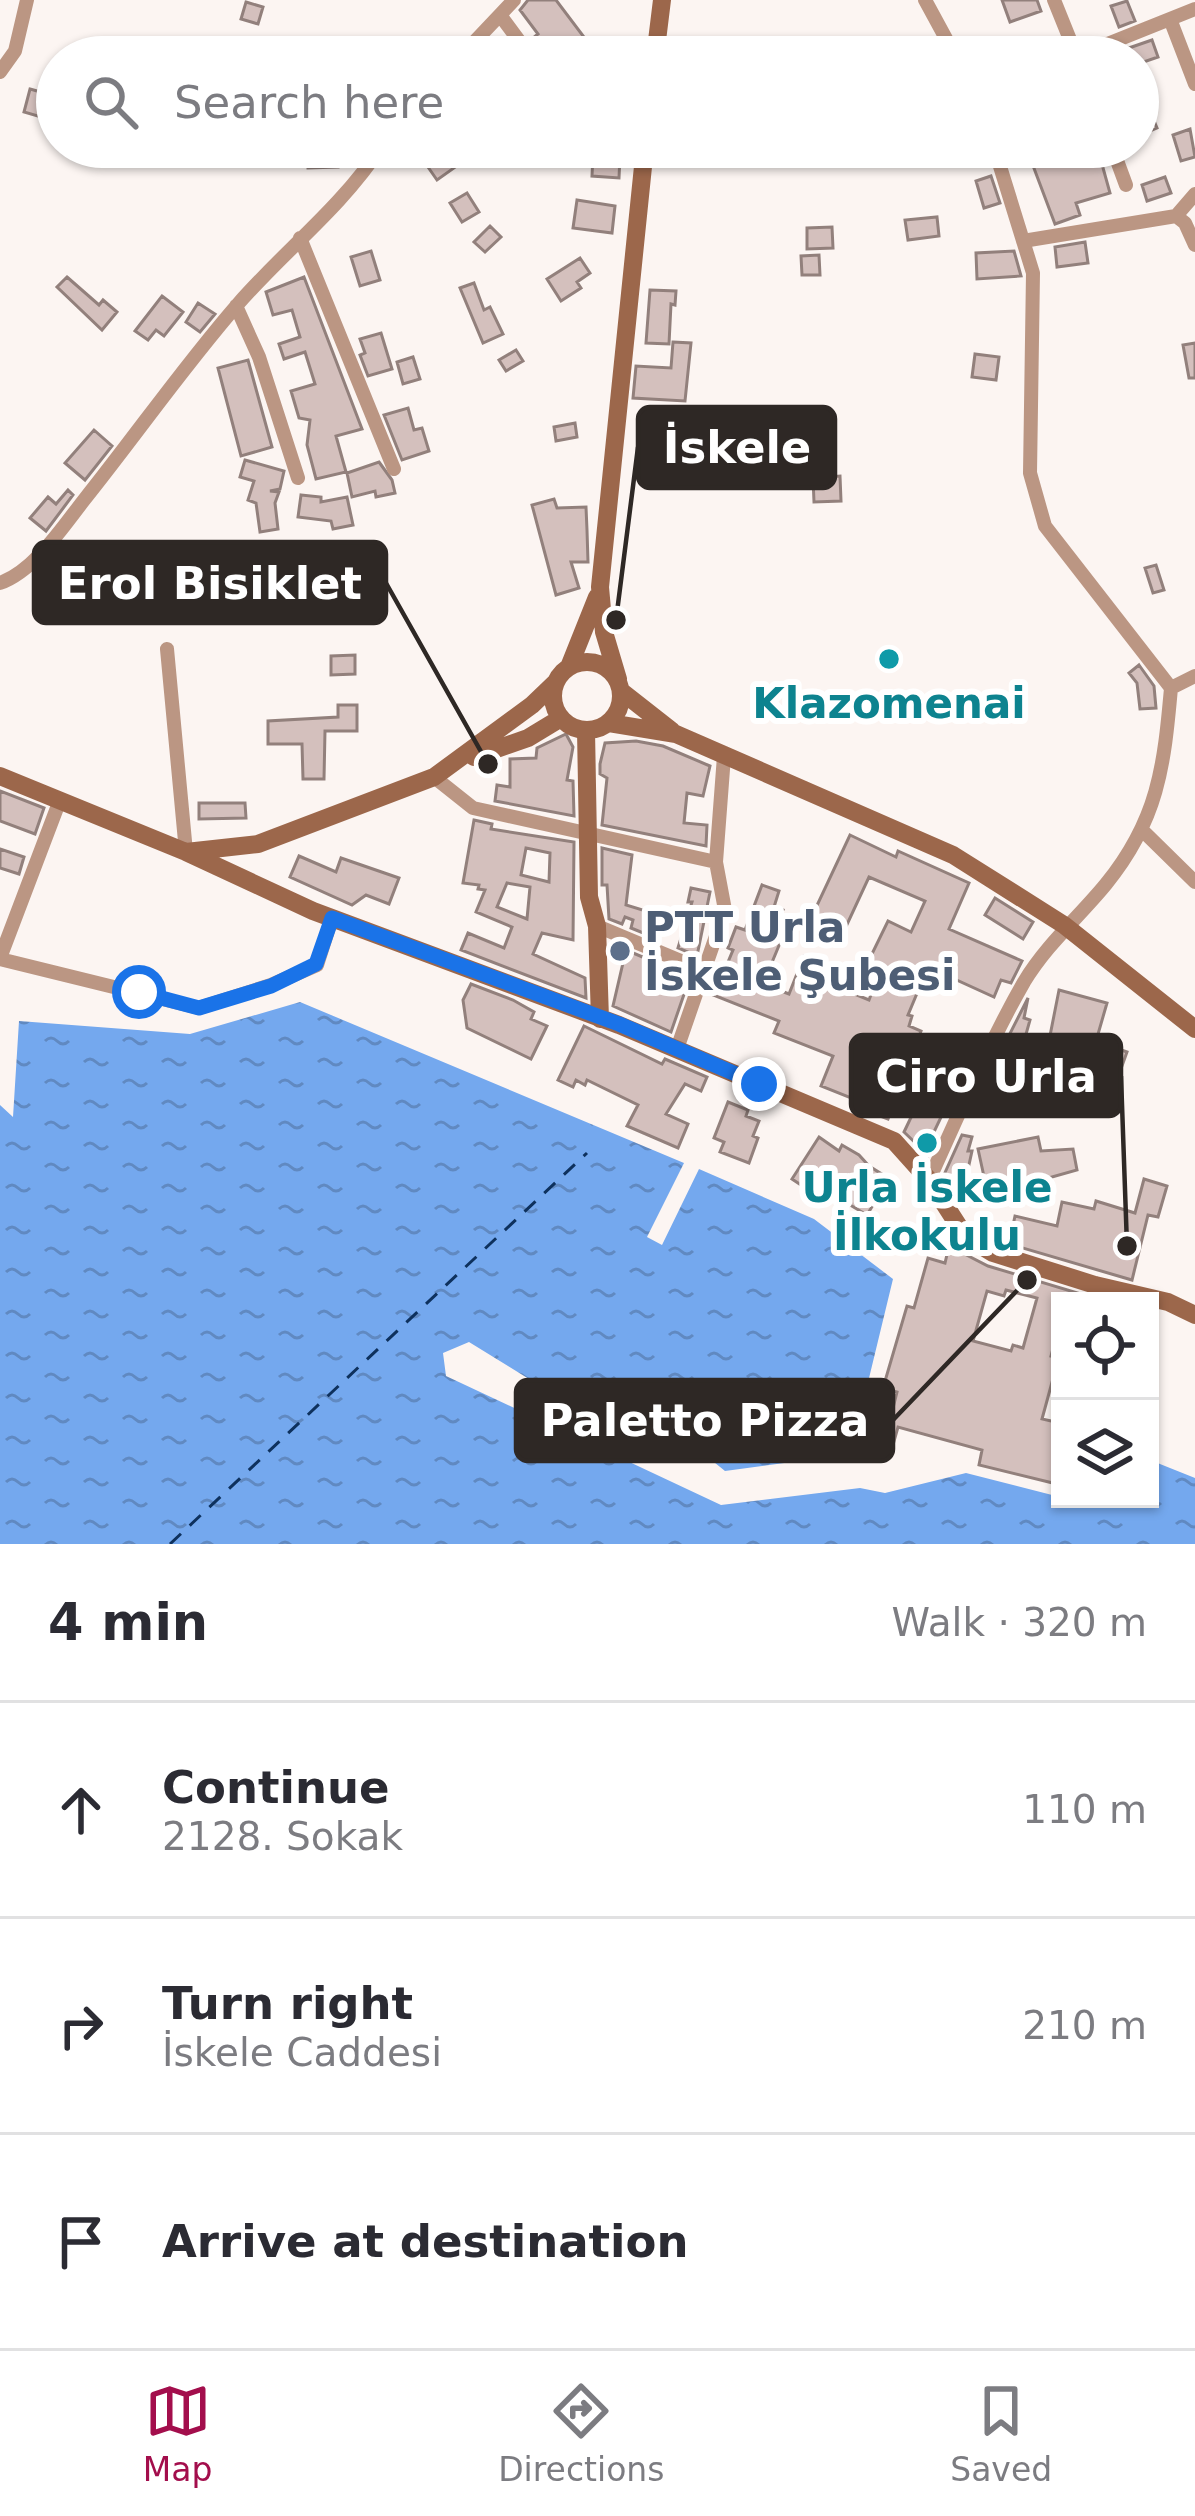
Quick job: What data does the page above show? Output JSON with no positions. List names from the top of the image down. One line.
{"places":["İskele","Klazomenai","Erol Bisiklet","PTT Urla İskele Şubesi","Urla İskele İlkokulu","Ciro Urla","Paletto Pizza"],"page":{"search":"Search here","heading":["4 min","Walk · 320 m"],"list":[["Continue","2128. Sokak","110 m"],["Turn right","İskele Caddesi","210 m"],"Arrive at destination"],"nav":["Map","Directions","Saved"]}}
